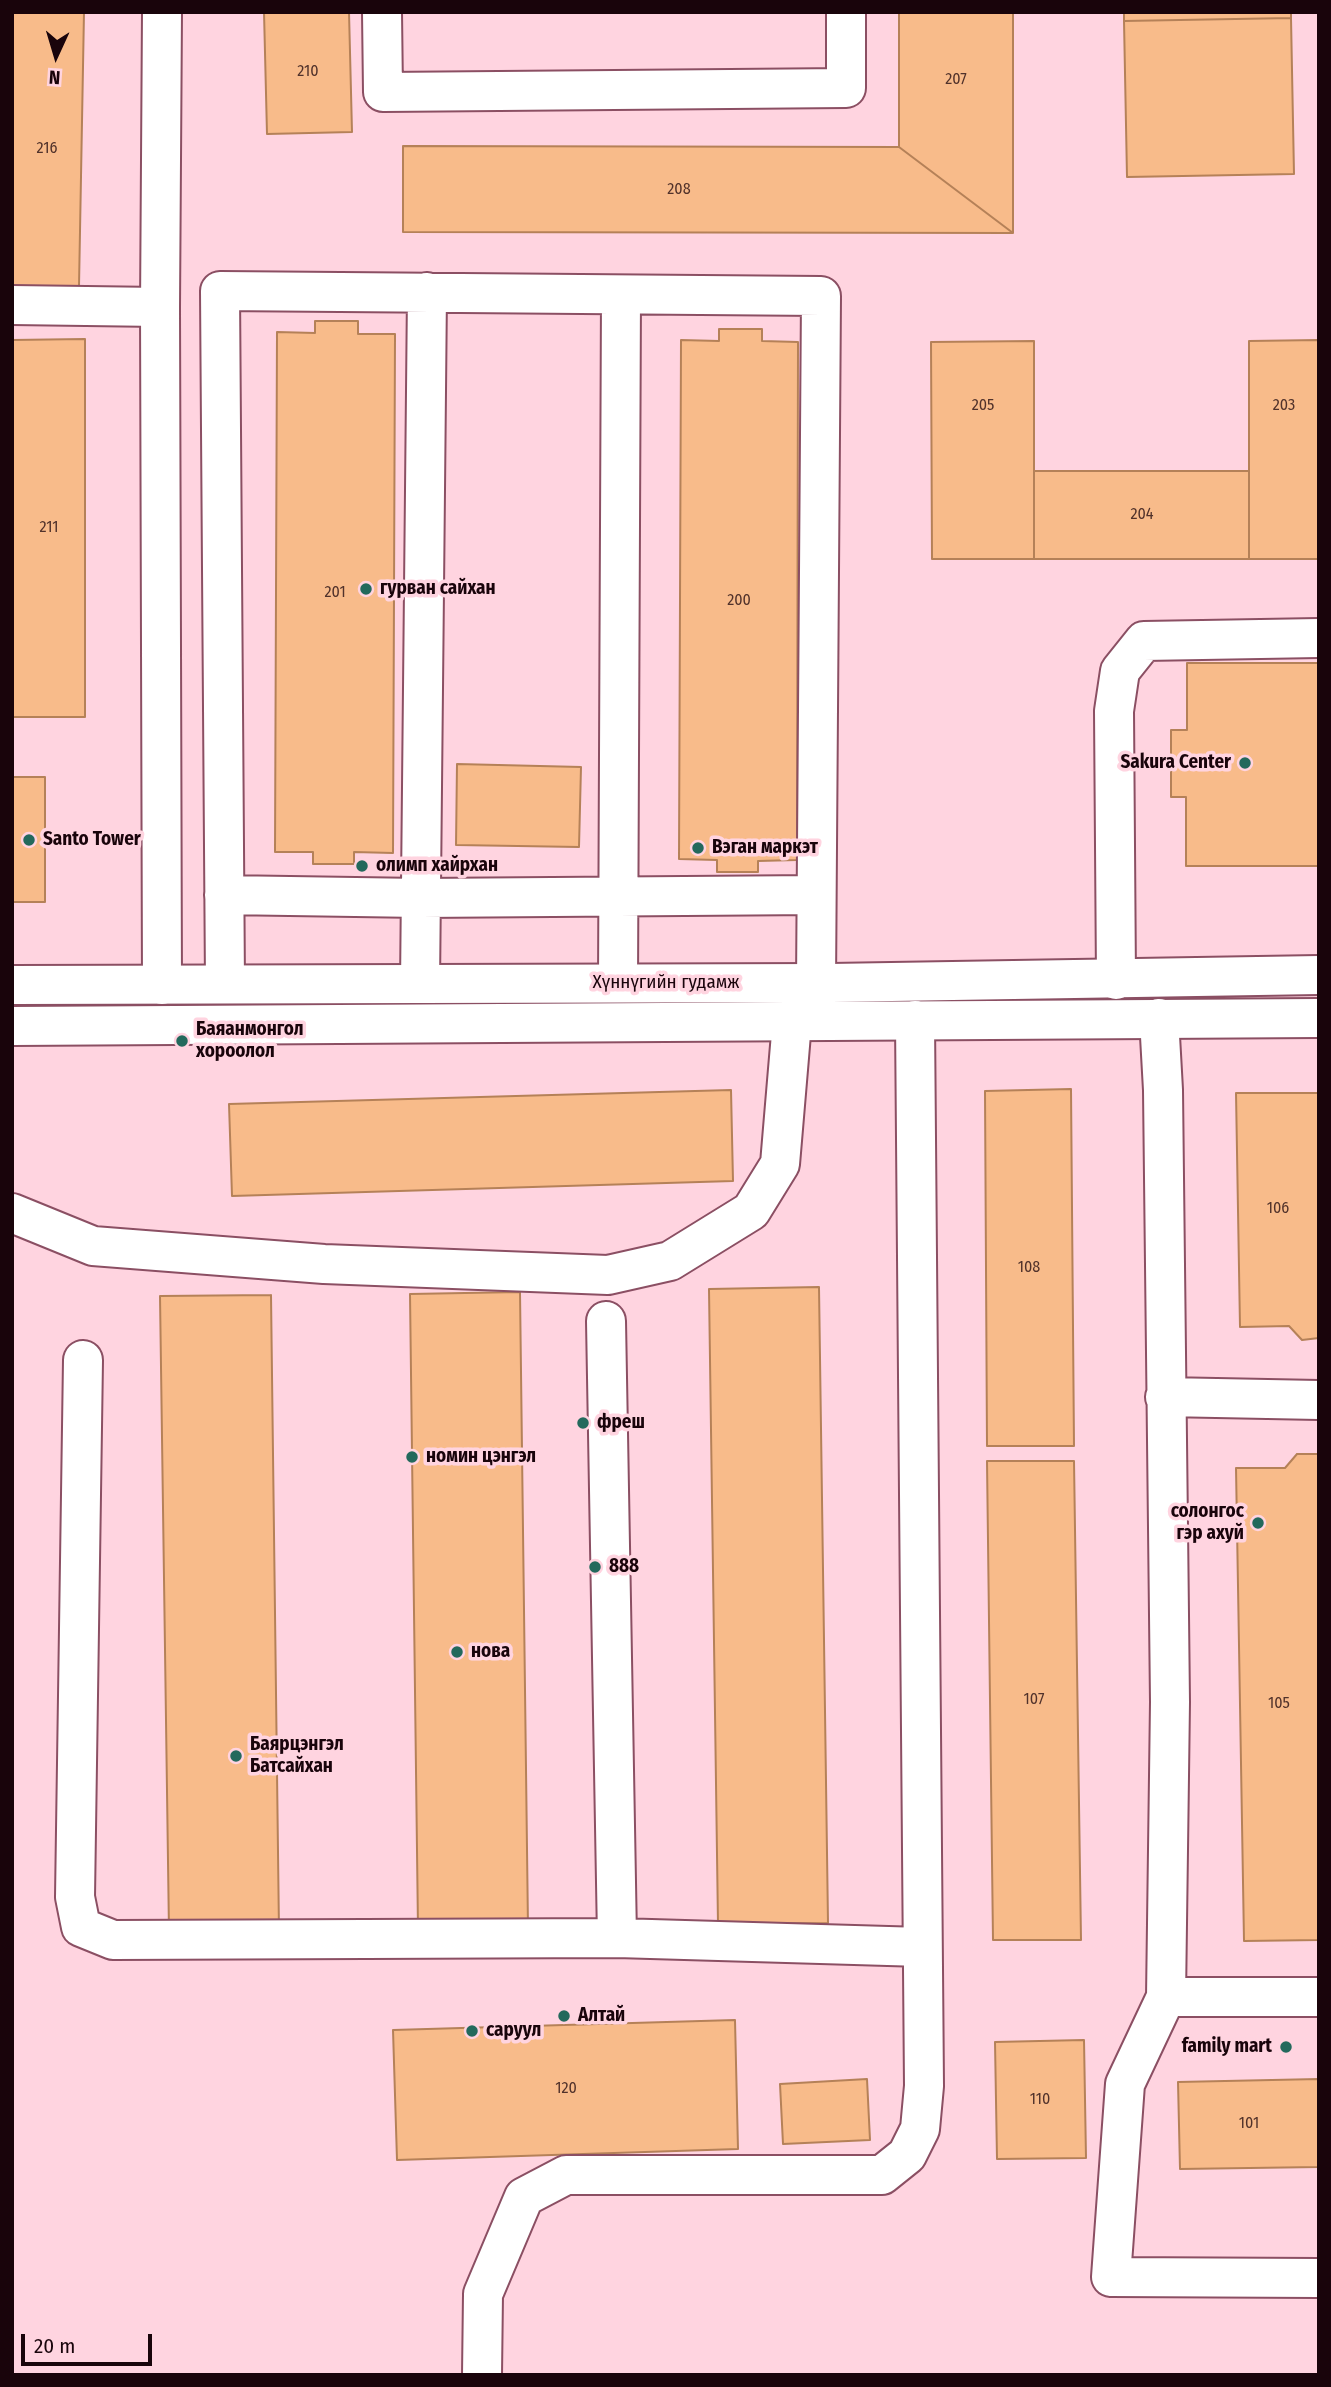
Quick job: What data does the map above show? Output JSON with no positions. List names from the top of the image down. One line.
{"streets":{"street":["Хүннүгийн гудамж"]},"places":["гурван сайхан","Sakura Center","Santo Tower","Вэган маркэт","олимп хайрхан","Баяанмонгол хороолол","фреш","номин цэнгэл","солонгос гэр ахуй","888","нова","Баярцэнгэл Батсайхан","Алтай","саруул","family mart"],"house_numbers":["210","207","216","208","205","203","204","211","201","200","106","108","107","105","120","110","101"],"scale_bar":"20 m","north":"bottom"}
